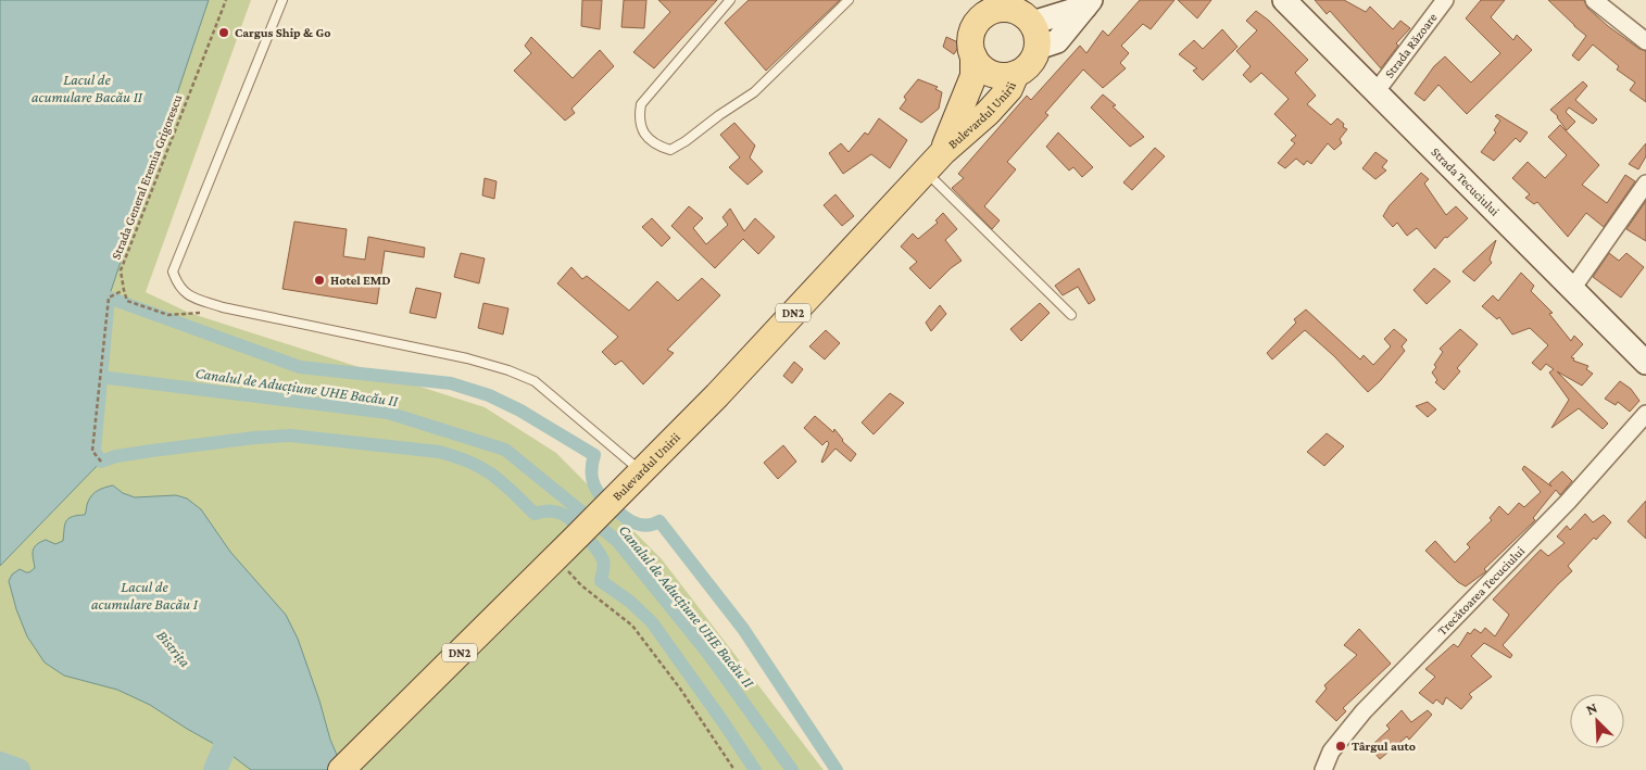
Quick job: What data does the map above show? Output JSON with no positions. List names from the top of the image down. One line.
{"streets":{"main road":["Bulevardul Unirii","Strada Tecuciului","DN2"],"street":["Strada Răzoare","Trecătoarea Tecuciului"],"path":["Strada General Eremia Grigorescu"]},"crossings":[["Strada Răzoare","Strada Tecuciului"],["Bulevardul Unirii","DN2"]],"water":["Lacul de acumulare Bacău II","Canalul de Aducțiune UHE Bacău II","Lacul de acumulare Bacău I","Bistrița"],"places":["Cargus Ship & Go","Hotel EMD","Târgul auto"],"north":"top left"}
